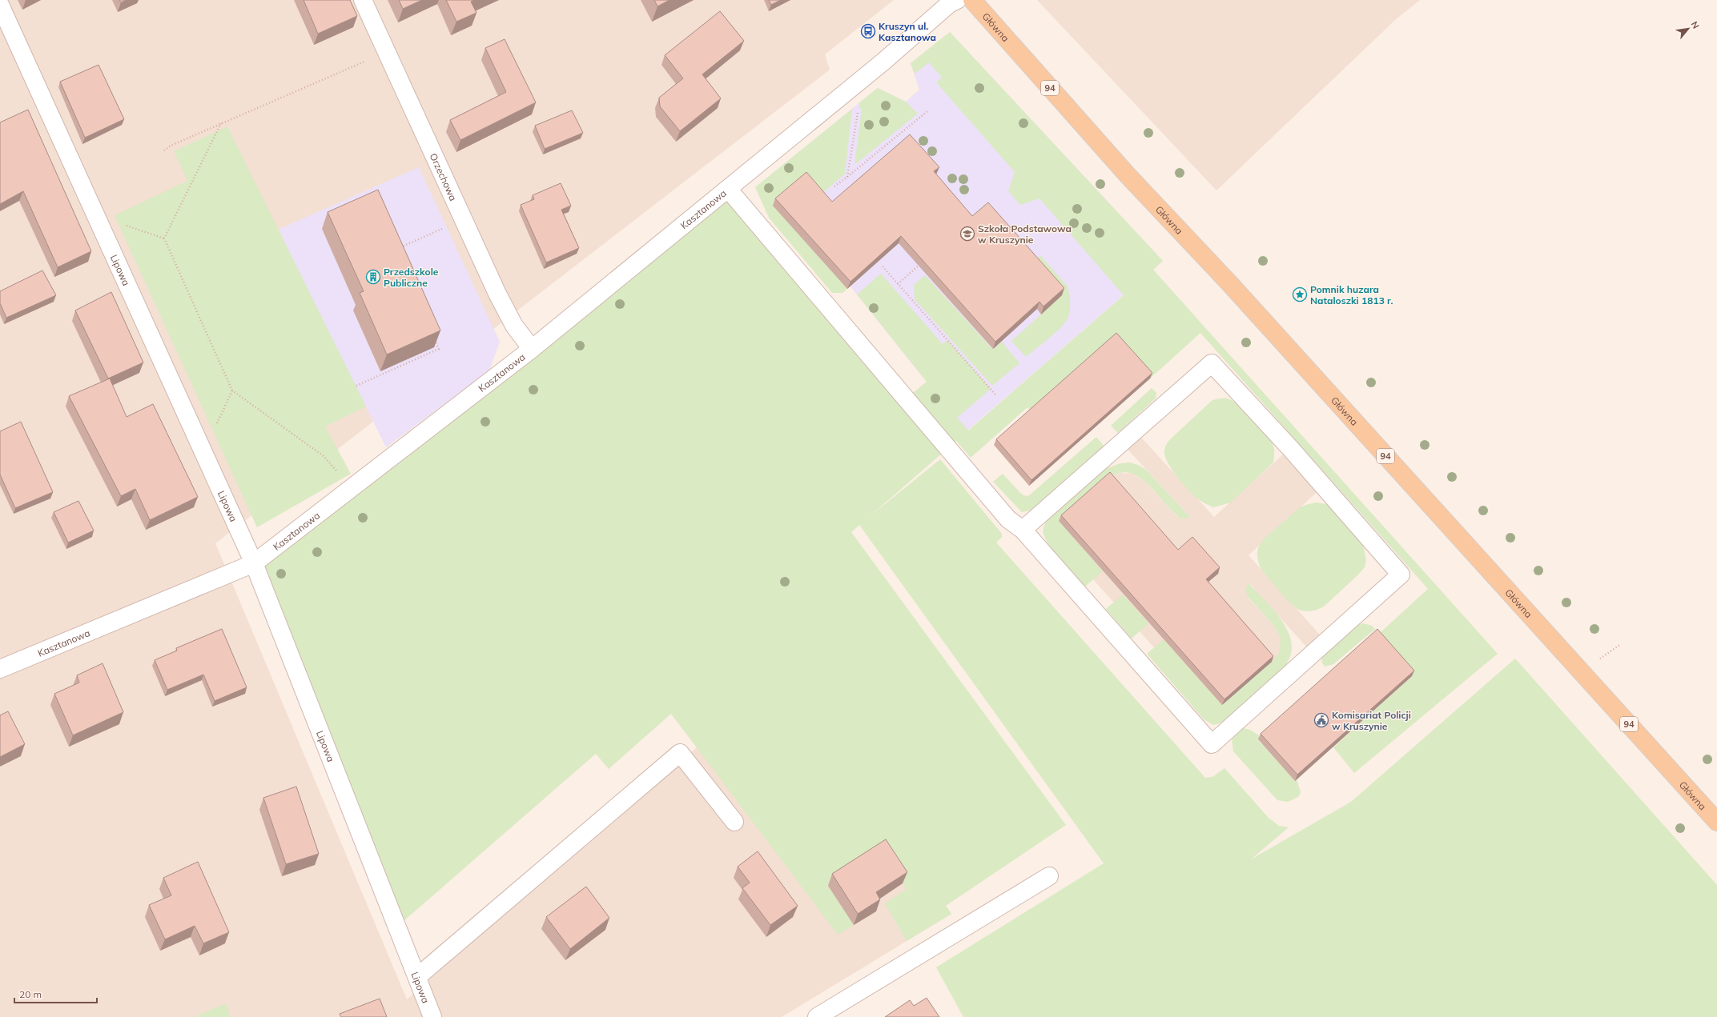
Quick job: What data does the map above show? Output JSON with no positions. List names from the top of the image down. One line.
{"streets":{"main road":["Główna","94"],"street":["Orzechowa","Kasztanowa","Lipowa"]},"crossings":[["Orzechowa","Kasztanowa"],["Kasztanowa","Lipowa"]],"places":{"bus stop":["Kruszyn ul. Kasztanowa"],"school or university":["Szkoła Podstawowa w Kruszynie"],"building":["Przedszkole Publiczne"],"place":["Pomnik huzara Nataloszki 1813 r."],"public building":["Komisariat Policji w Kruszynie"]},"scale_bar":"20 m","north":"top right"}
